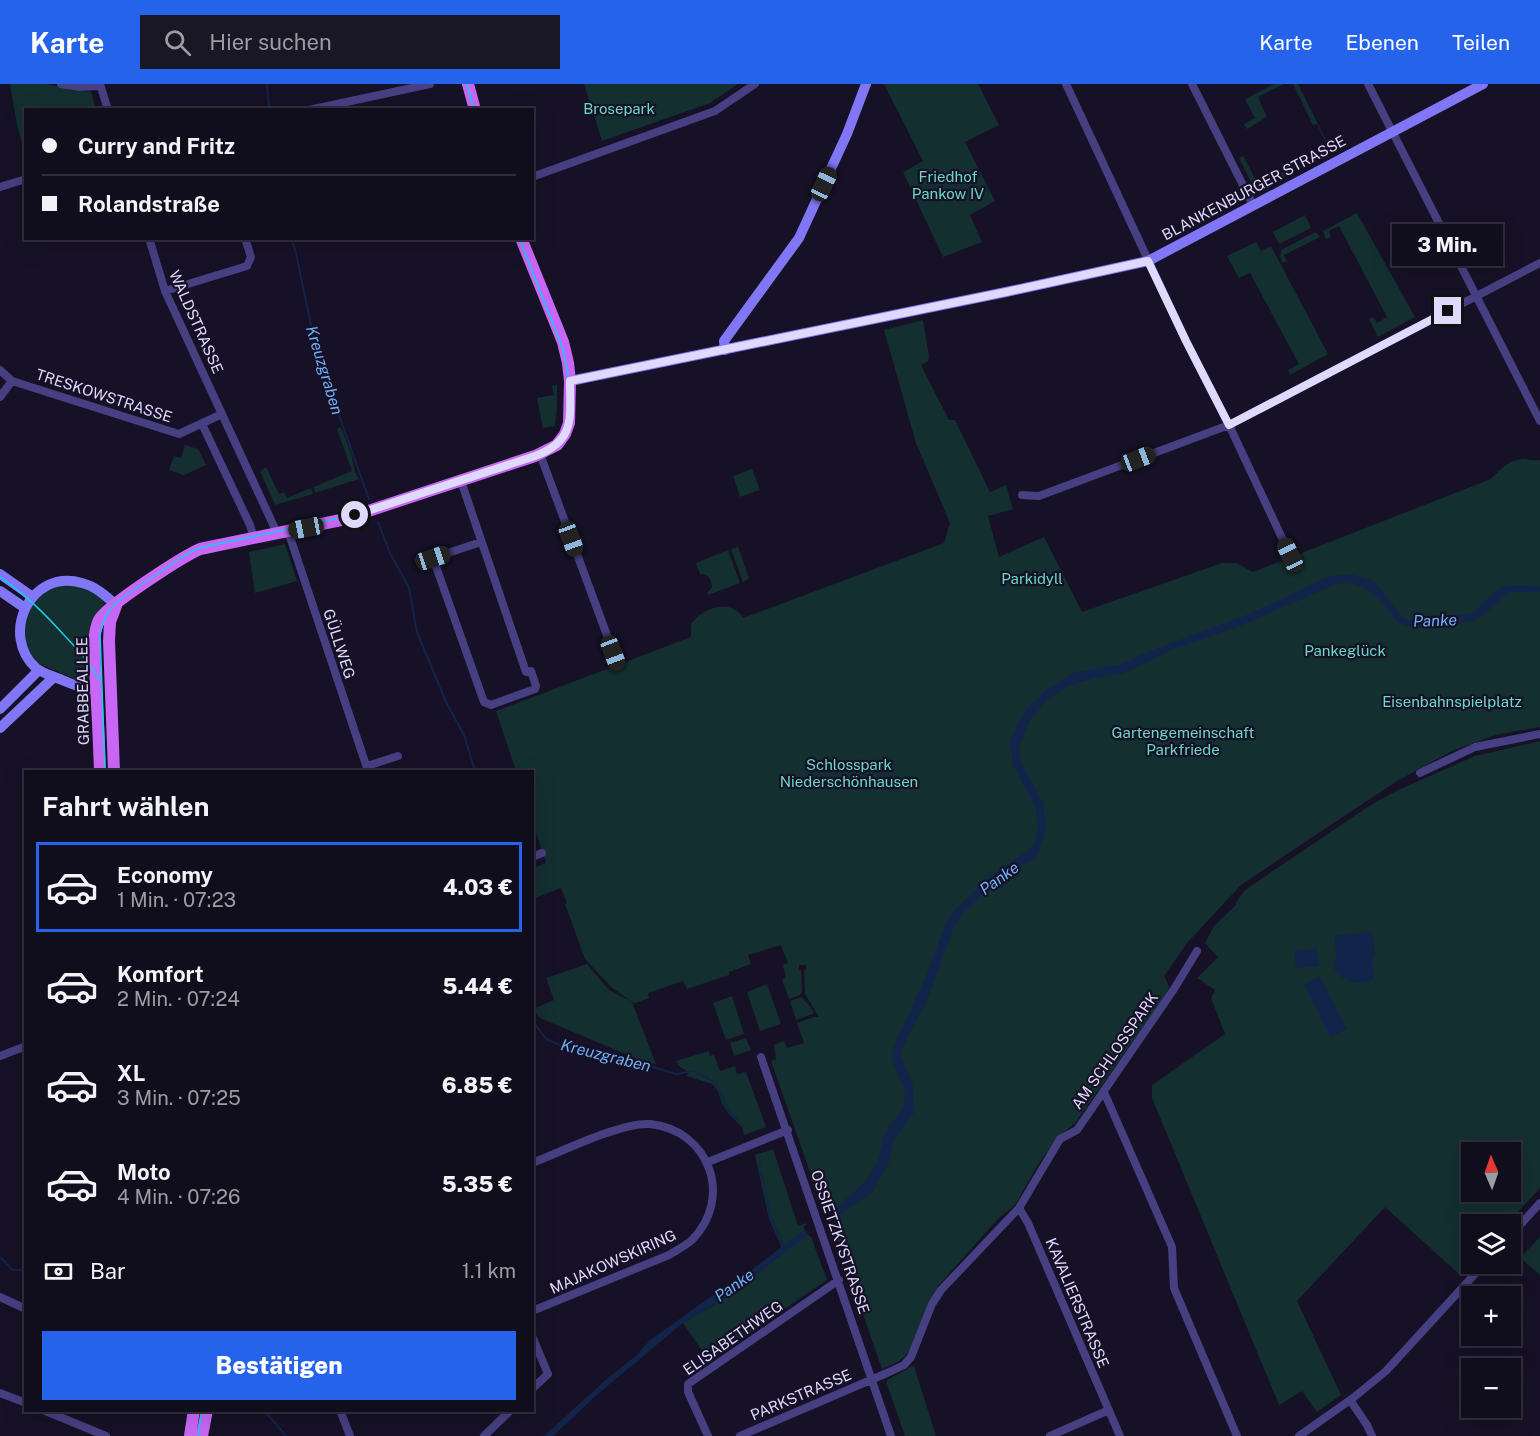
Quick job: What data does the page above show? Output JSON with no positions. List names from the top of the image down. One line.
{"streets":{"main road":["BLANKENBURGER STRASSE","GRABBEALLEE"],"street":["WALDSTRASSE","TRESKOWSTRASSE","GÜLLWEG","AM SCHLOSSPARK","OSSIETZKYSTRASSE","MAJAKOWSKIRING","KAVALIERSTRASSE","ELISABETHWEG","PARKSTRASSE"]},"crossings":[["WALDSTRASSE","GÜLLWEG"],["AM SCHLOSSPARK","OSSIETZKYSTRASSE"],["AM SCHLOSSPARK","KAVALIERSTRASSE"],["AM SCHLOSSPARK","PARKSTRASSE"],["OSSIETZKYSTRASSE","ELISABETHWEG"],["OSSIETZKYSTRASSE","PARKSTRASSE"]],"water":["Kreuzgraben","Panke"],"parks":["Brosepark","Friedhof Pankow IV","Parkidyll","Pankeglück","Eisenbahnspielplatz","Gartengemeinschaft Parkfriede","Schlosspark Niederschönhausen"],"north":"top","page":{"header":"Karte","search":"Hier suchen","nav":["Karte","Ebenen","Teilen"],"banner":["Curry and Fritz","Rolandstraße"],"bubble":"3 Min.","heading":"Fahrt wählen","list":[{"name":"Economy","note":"1 Min. · 07:23","value":"4.03 €"},{"name":"Komfort","note":"2 Min. · 07:24","value":"5.44 €"},{"name":"XL","note":"3 Min. · 07:25","value":"6.85 €"},{"name":"Moto","note":"4 Min. · 07:26","value":"5.35 €"}],"map_buttons":["+","−"],"pay":["Bar","1.1 km"],"buttons":"Bestätigen"}}
